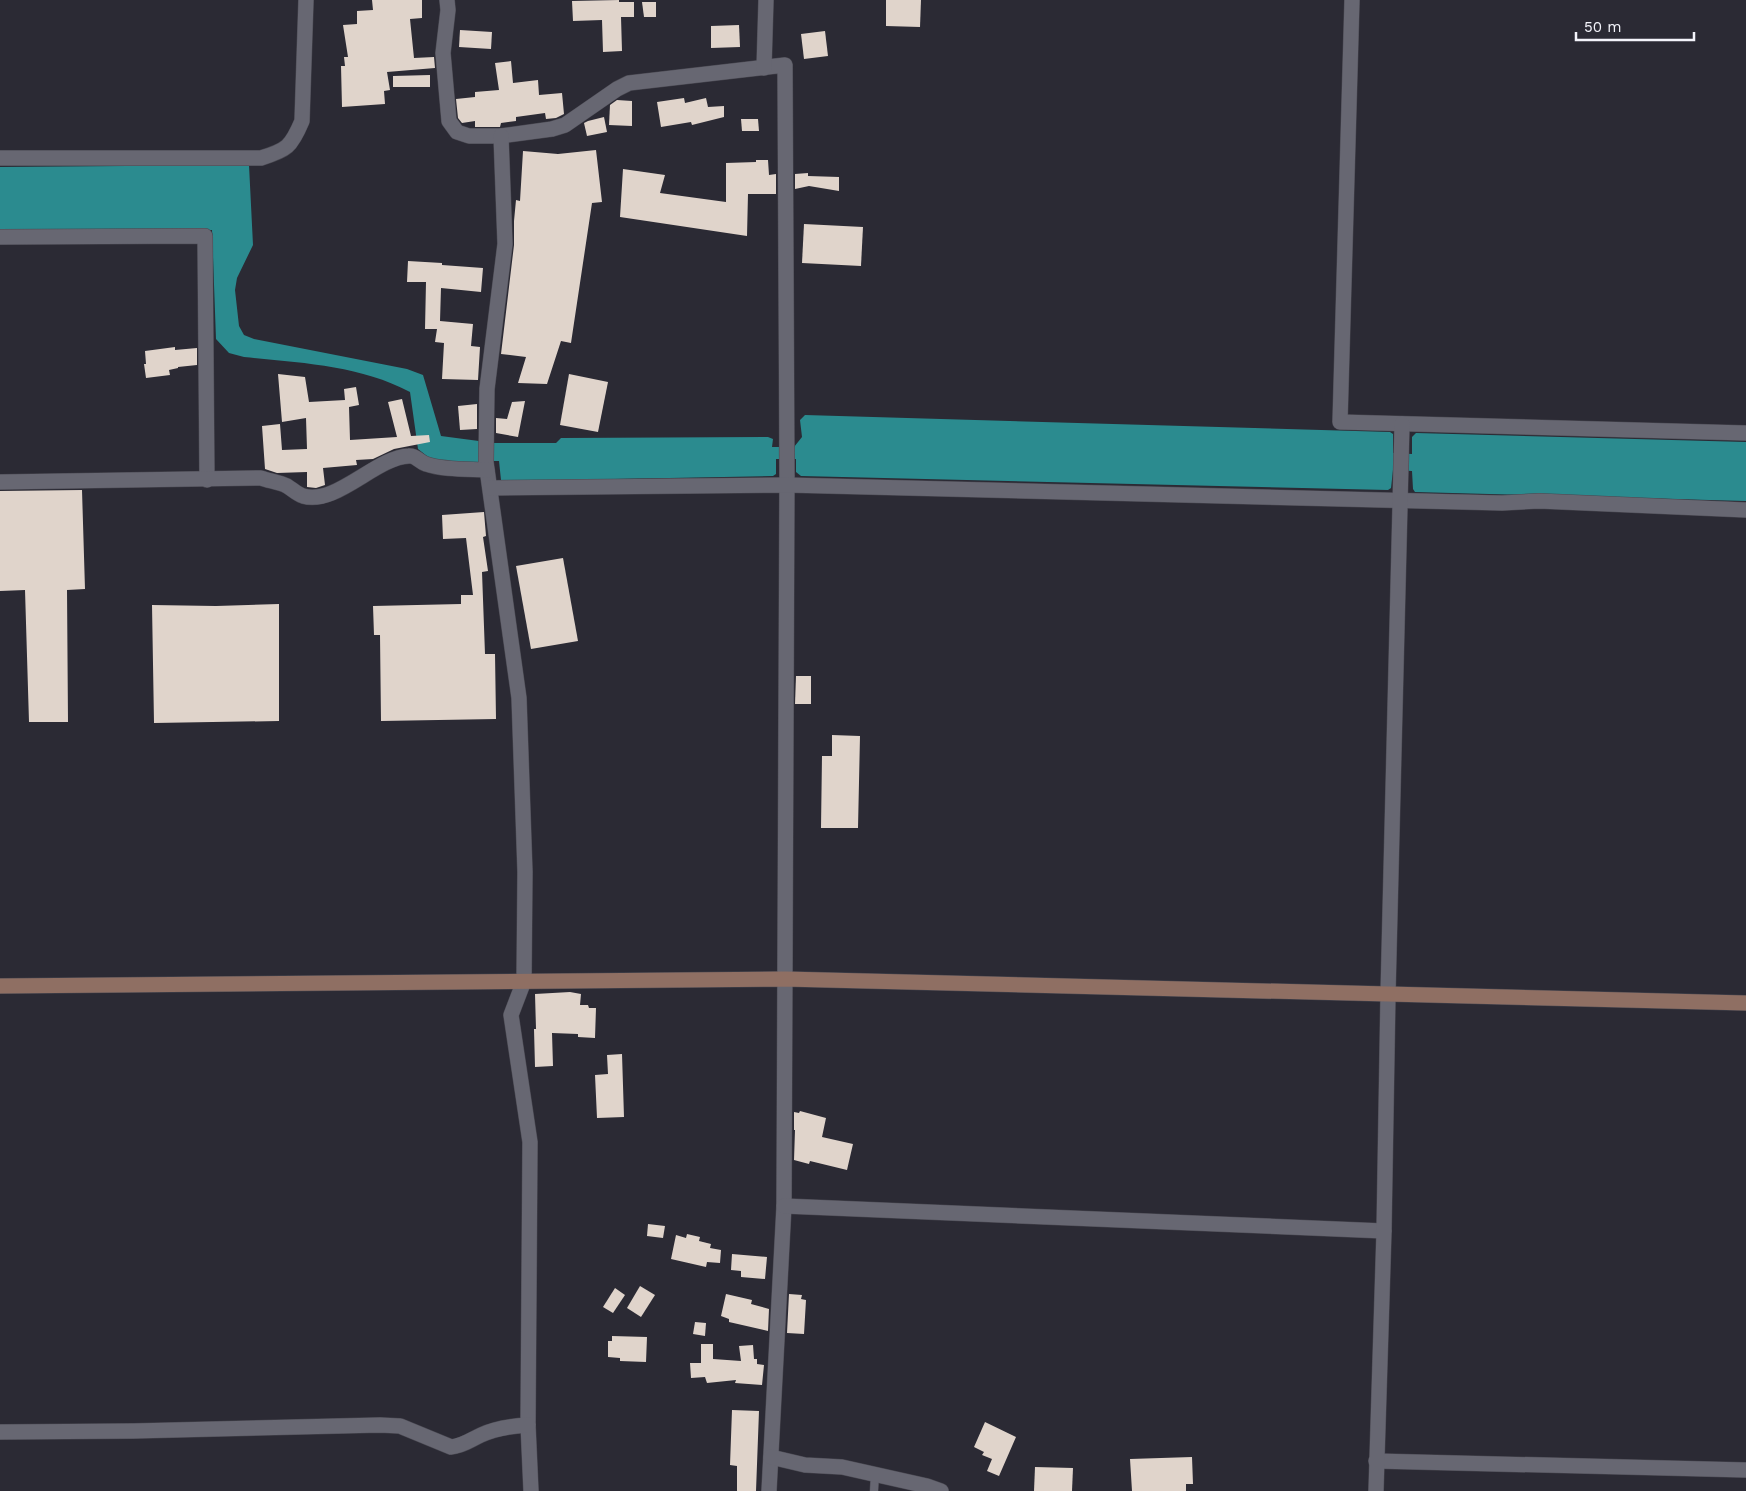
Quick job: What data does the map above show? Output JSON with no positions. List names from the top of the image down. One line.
{"scale_bar":"50 m"}
